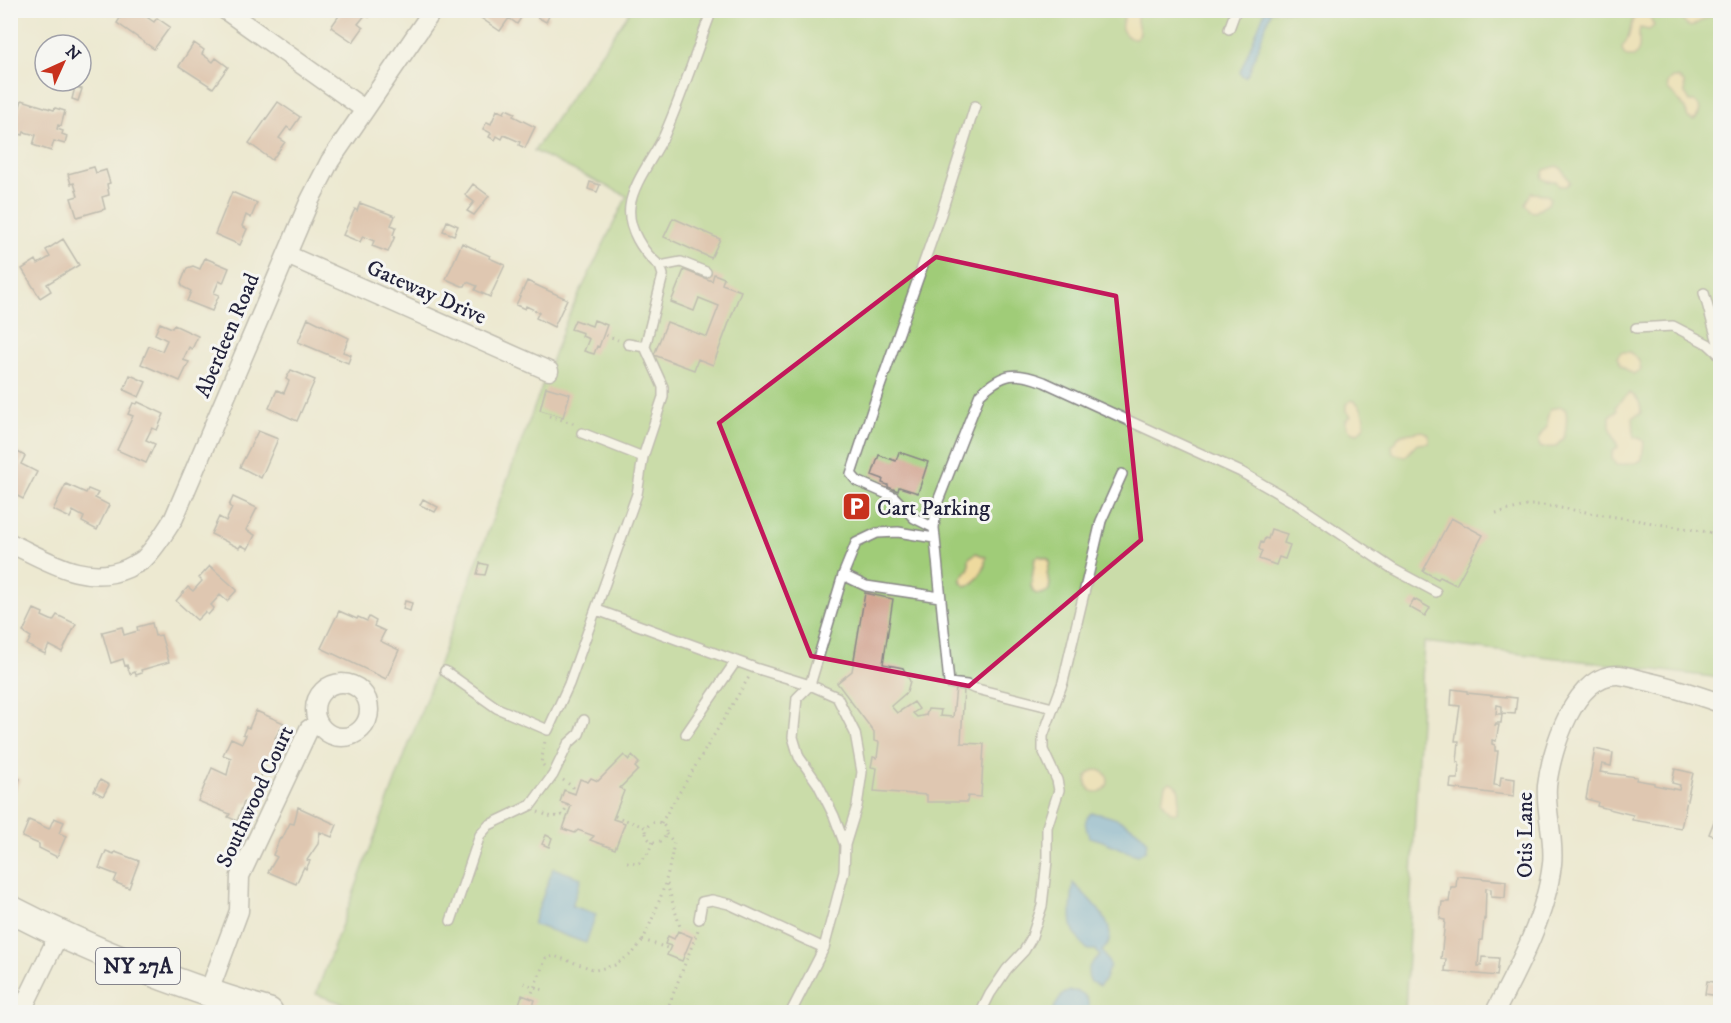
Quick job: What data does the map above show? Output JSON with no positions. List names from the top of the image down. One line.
{"streets":{"main road":["NY 27A"],"street":["Gateway Drive","Aberdeen Road","Southwood Court","Otis Lane"]},"crossings":[["Gateway Drive","Aberdeen Road"],["Southwood Court","NY 27A"]],"places":{"parking":["Cart Parking"]},"north":"top right"}
